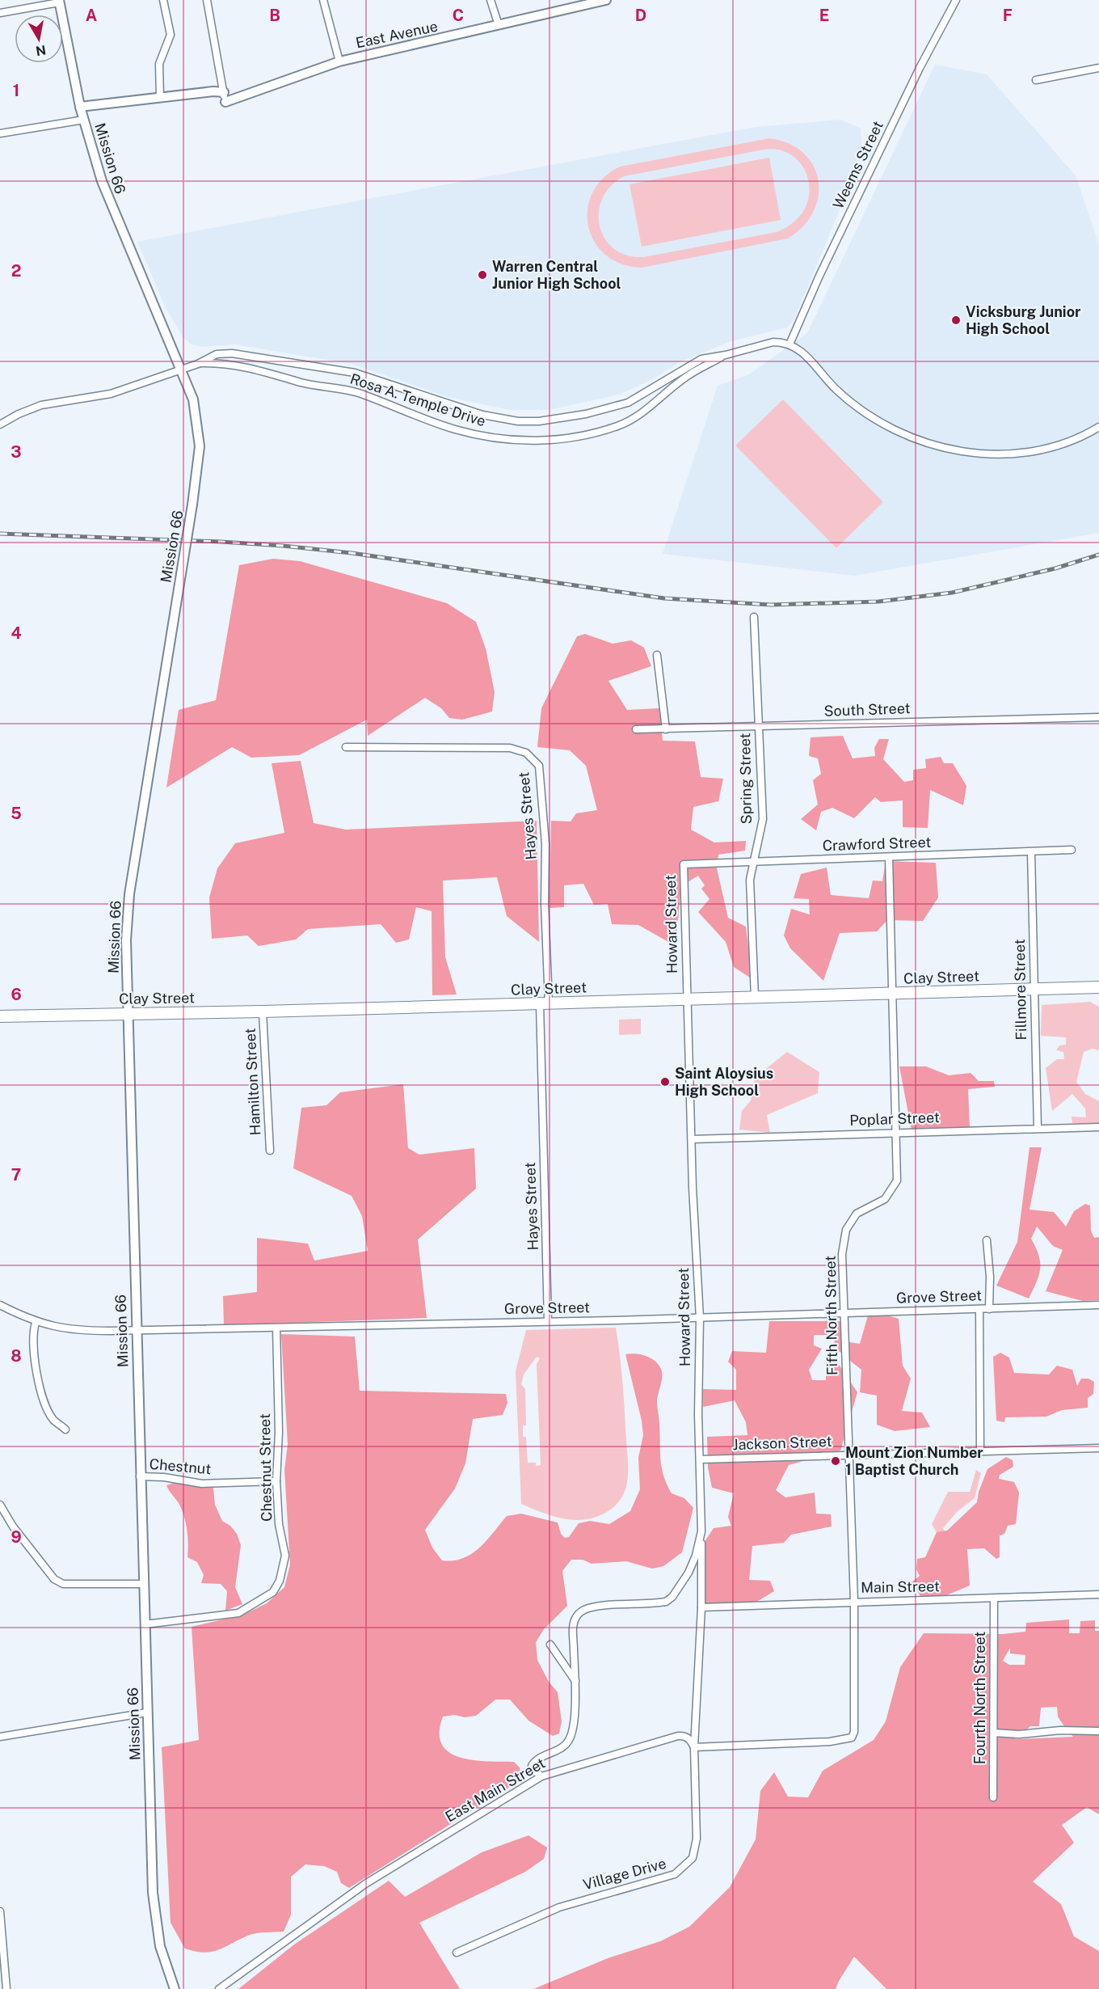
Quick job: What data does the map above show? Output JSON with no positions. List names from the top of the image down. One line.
{"streets":{"main road":["Clay Street"],"street":["East Avenue","Mission 66","Weems Street","Rosa A. Temple Drive","South Street","Spring Street","Hayes Street","Crawford Street","Howard Street","Fillmore Street","Hamilton Street","Poplar Street","Grove Street","Fifth North Street","Jackson Street","Chestnut","Chestnut Street","Main Street","Fourth North Street","East Main Street","Village Drive"]},"crossings":[["Mission 66","Rosa A. Temple Drive"],["Mission 66","Clay Street"],["Mission 66","Grove Street"],["Mission 66","Chestnut"],["Mission 66","Chestnut Street"],["Weems Street","Rosa A. Temple Drive"],["South Street","Spring Street"],["Spring Street","Crawford Street"],["Spring Street","Clay Street"],["Hayes Street","Clay Street"],["Hayes Street","Grove Street"],["Crawford Street","Howard Street"],["Crawford Street","Fillmore Street"],["Crawford Street","Fifth North Street"],["Howard Street","Clay Street"],["Howard Street","Poplar Street"],["Howard Street","Grove Street"],["Howard Street","Jackson Street"],["Howard Street","East Main Street"],["Clay Street","Fillmore Street"],["Clay Street","Hamilton Street"],["Clay Street","Fifth North Street"],["Fillmore Street","Poplar Street"],["Poplar Street","Fifth North Street"],["Grove Street","Fifth North Street"],["Grove Street","Chestnut Street"],["Fifth North Street","Jackson Street"],["Fifth North Street","Main Street"],["Fifth North Street","East Main Street"],["Fifth North Street","Village Drive"],["Chestnut","Chestnut Street"],["Main Street","Fourth North Street"],["East Main Street","Village Drive"]],"places":["Warren Central Junior High School","Vicksburg Junior High School","Saint Aloysius High School","Mount Zion Number 1 Baptist Church"],"north":"bottom","grid":{"columns":["A","B","C","D","E","F"],"rows":["1","2","3","4","5","6","7","8","9"]}}
